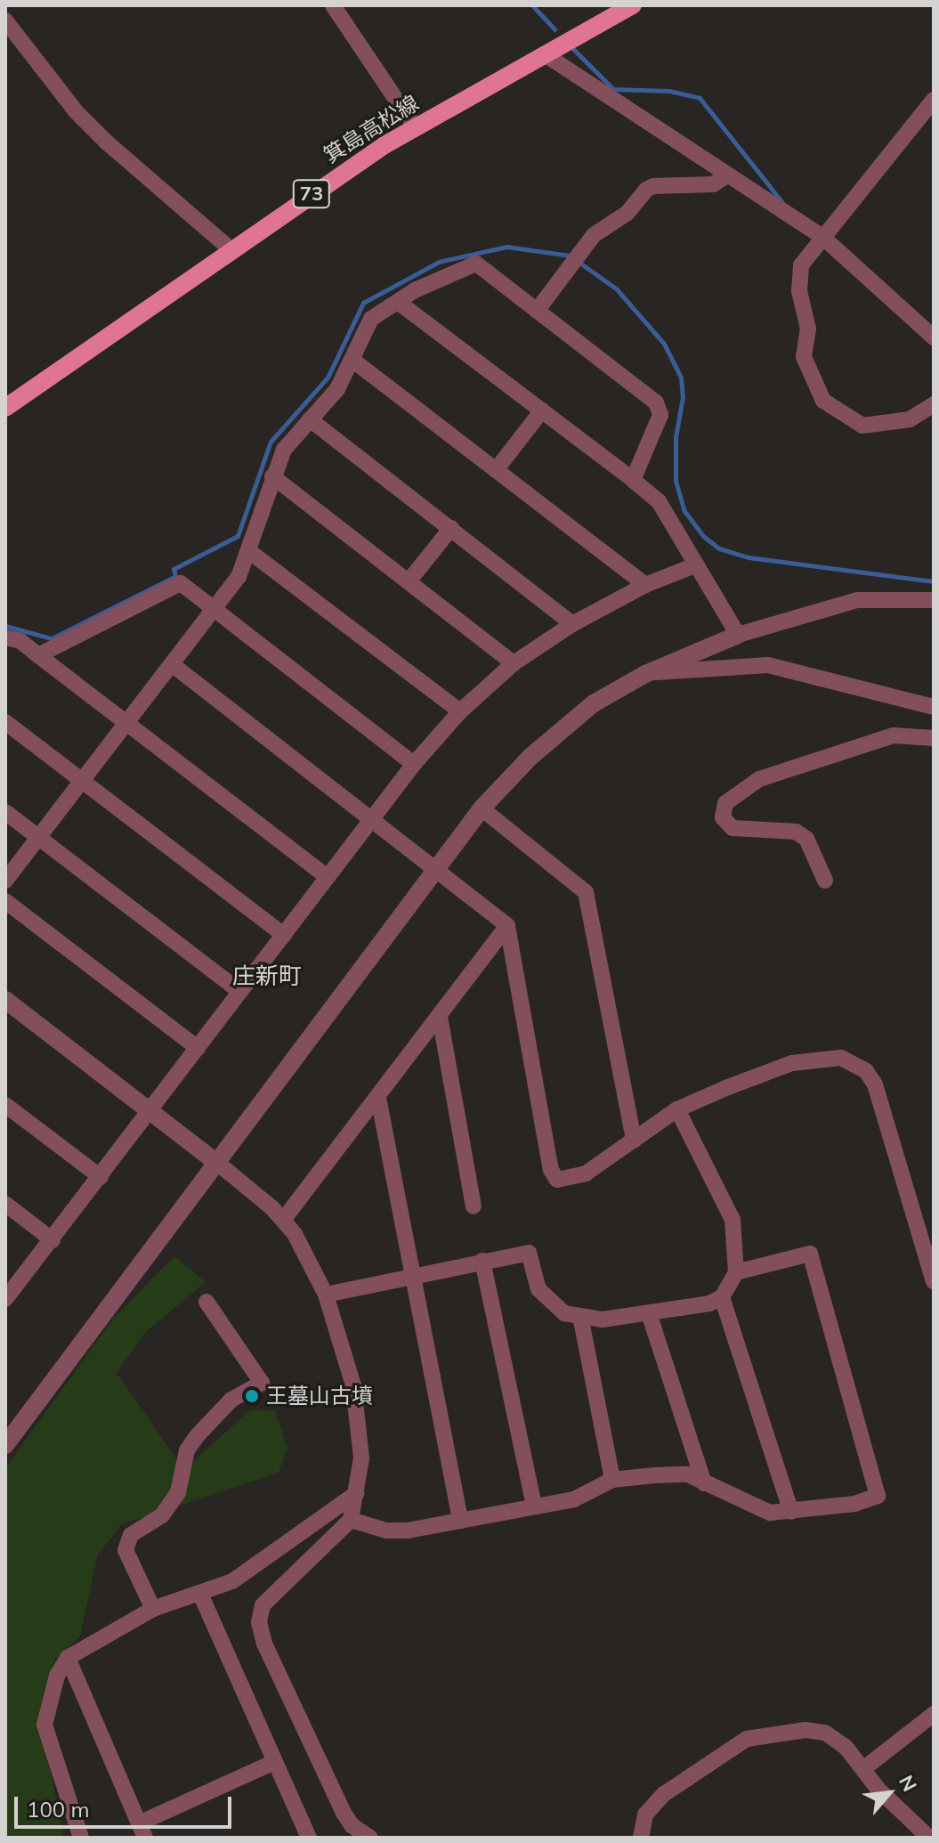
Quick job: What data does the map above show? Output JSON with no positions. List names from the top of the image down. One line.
{"streets":{"main road":["箕島高松線","73"]},"districts":["庄新町"],"places":["王墓山古墳"],"scale_bar":"100 m","north":"top right"}
